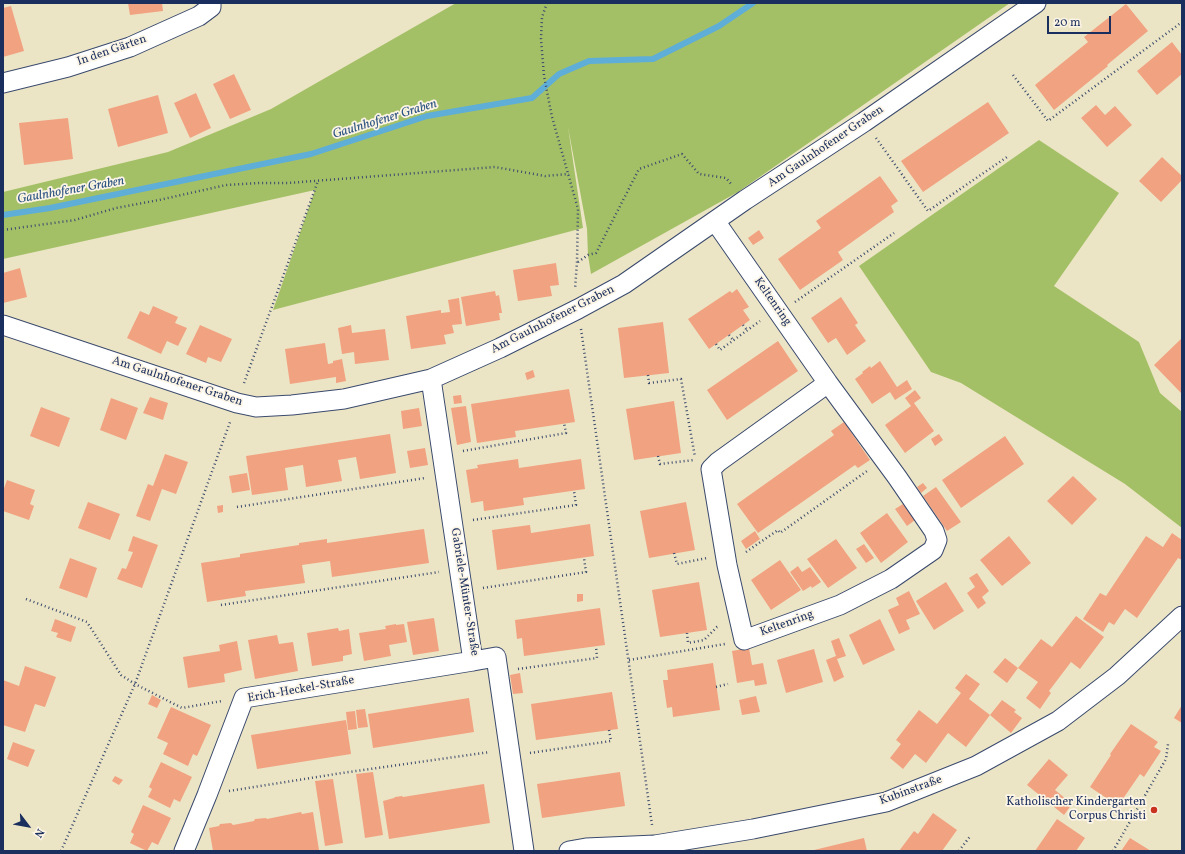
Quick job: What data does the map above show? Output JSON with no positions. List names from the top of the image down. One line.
{"streets":{"street":["In den Gärten","Am Gaulnhofener Graben","Keltenring","Gabriele-Münter-Straße","Erich-Heckel-Straße","Kubinstraße"]},"crossings":[["Am Gaulnhofener Graben","Keltenring"],["Am Gaulnhofener Graben","Gabriele-Münter-Straße"],["Gabriele-Münter-Straße","Erich-Heckel-Straße"]],"water":["Gaulnhofener Graben"],"places":["Katholischer Kindergarten Corpus Christi"],"scale_bar":"20 m","north":"bottom right"}
